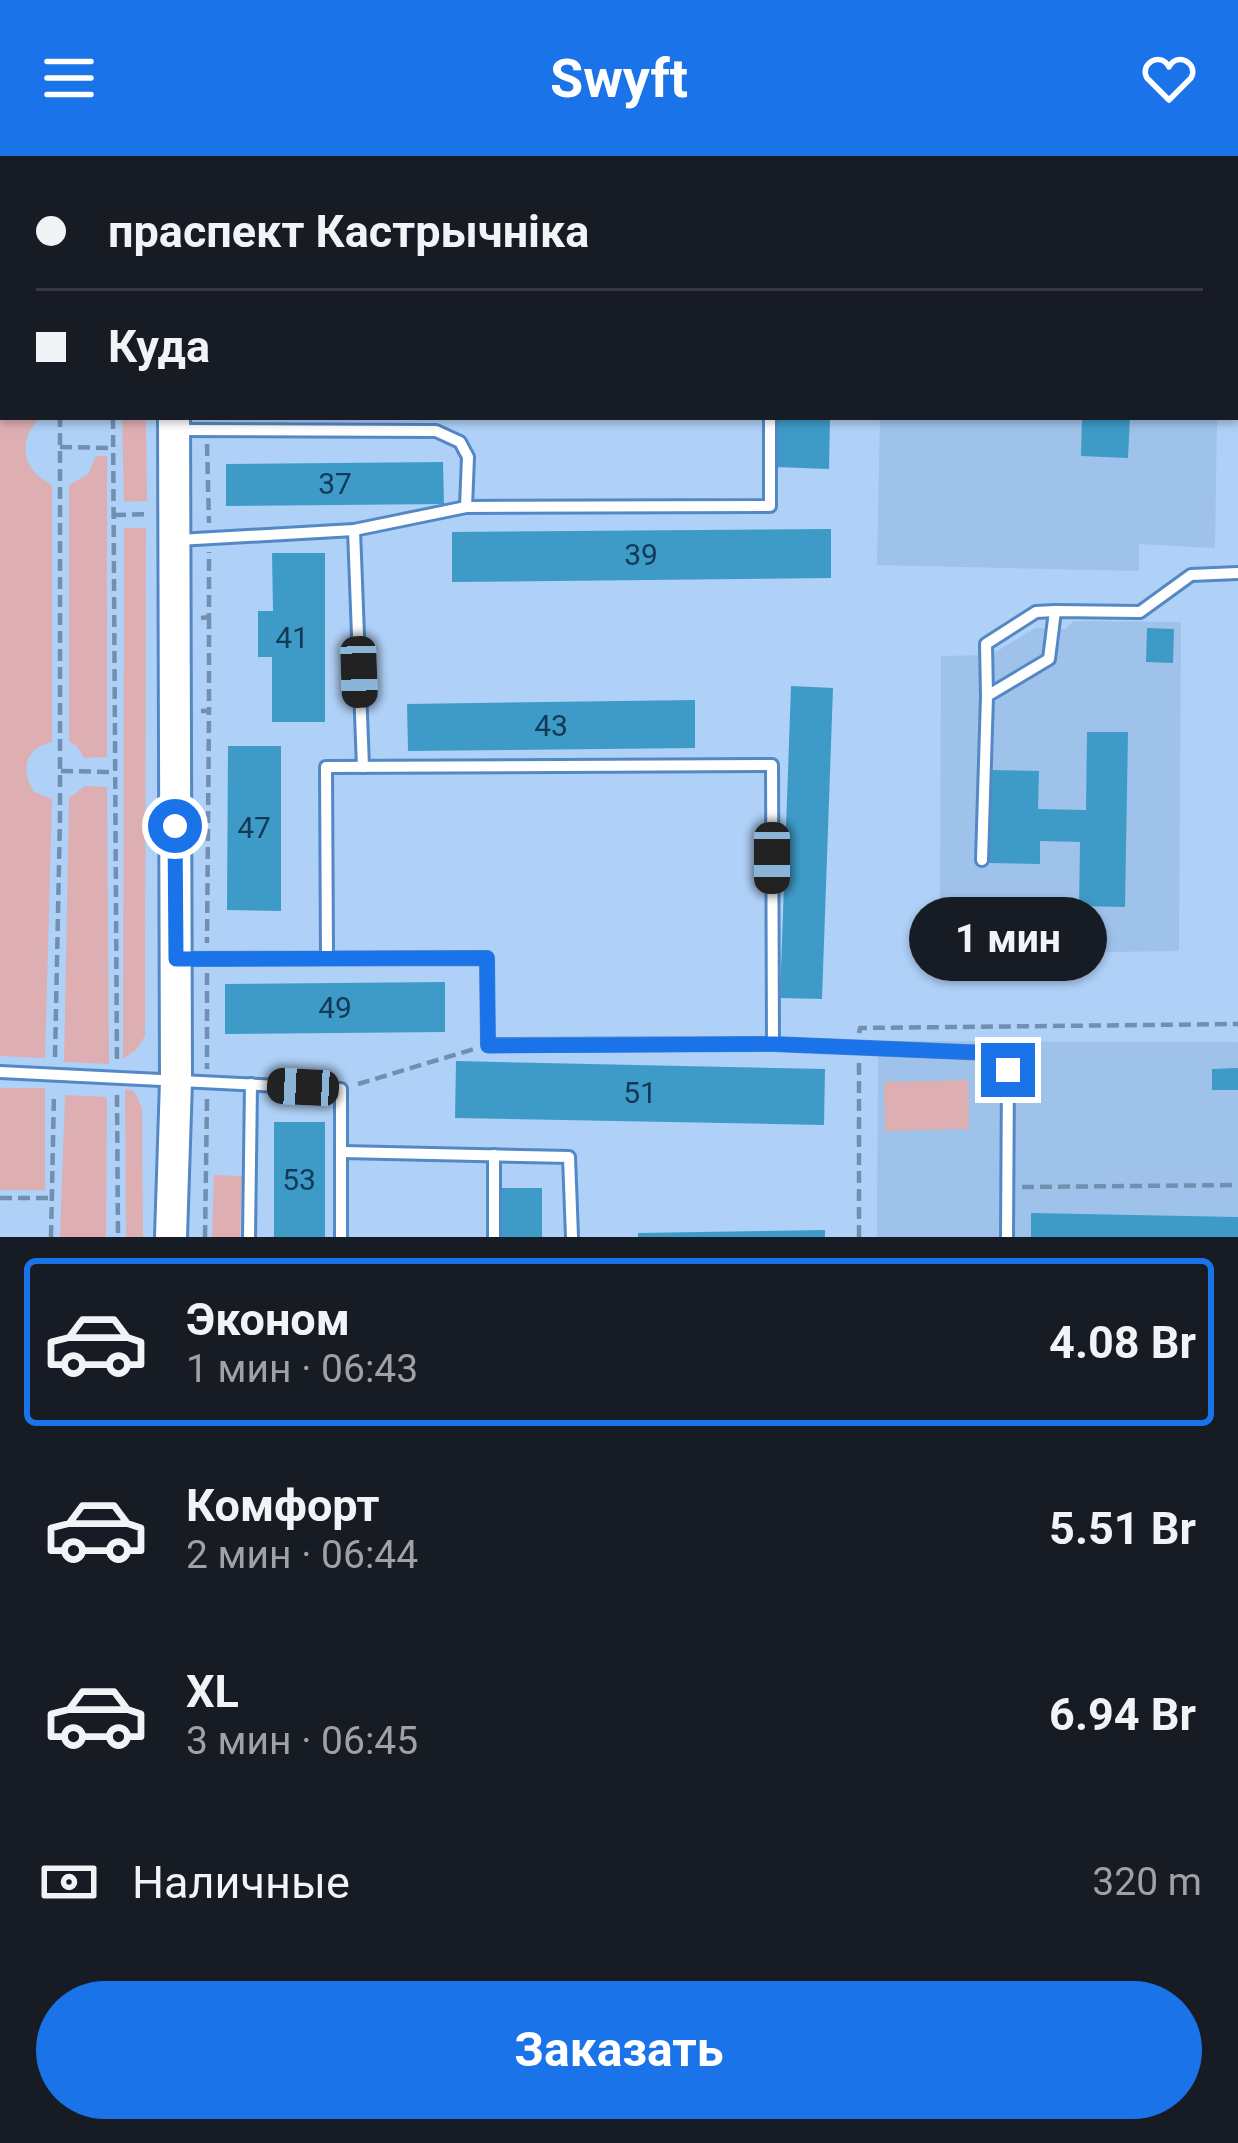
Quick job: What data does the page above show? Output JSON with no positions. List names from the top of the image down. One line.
{"house_numbers":["37","39","41","43","47","49","51","53"],"page":{"header":"Swyft","banner":["праспект Кастрычніка","Куда"],"bubble":"1 мин","list":[{"name":"Эконом","note":"1 мин · 06:43","value":"4.08 Br"},{"name":"Комфорт","note":"2 мин · 06:44","value":"5.51 Br"},{"name":"XL","note":"3 мин · 06:45","value":"6.94 Br"}],"pay":["Наличные","320 m"],"buttons":"Заказать"}}
